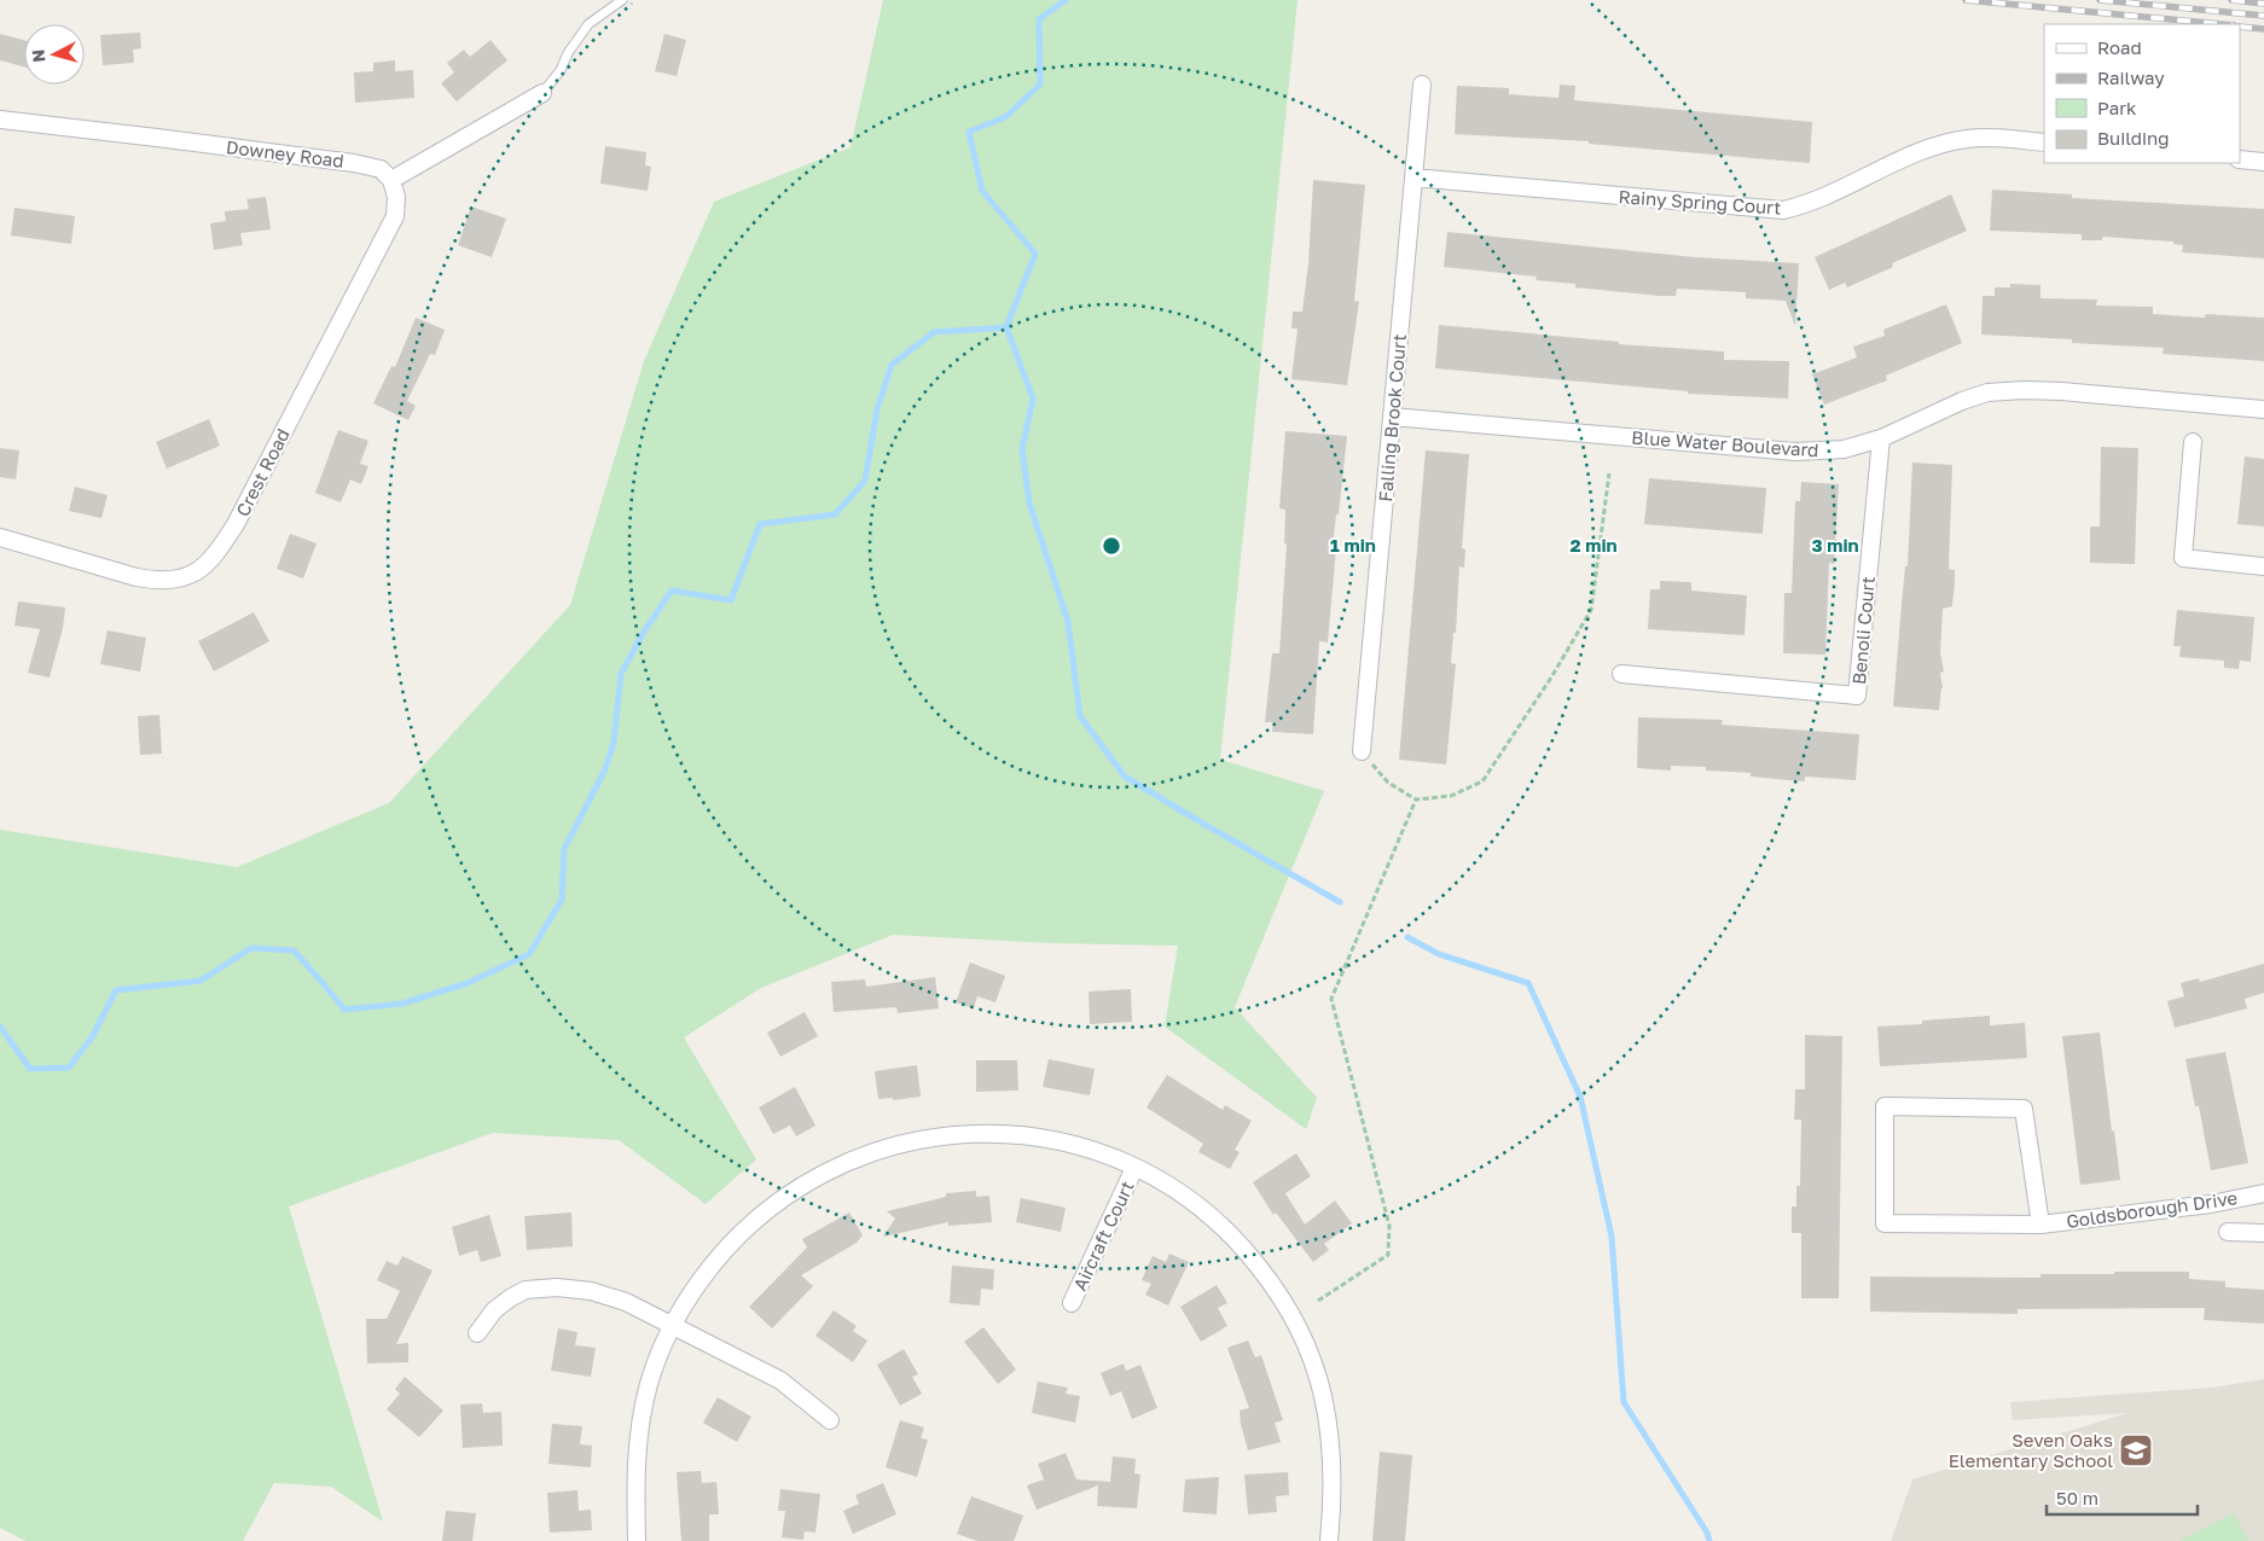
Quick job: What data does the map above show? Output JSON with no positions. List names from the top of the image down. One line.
{"streets":{"street":["Downey Road","Rainy Spring Court","Falling Brook Court","Blue Water Boulevard","Crest Road","Benoli Court","Goldsborough Drive","Aircraft Court"]},"crossings":[["Downey Road","Crest Road"],["Rainy Spring Court","Falling Brook Court"],["Falling Brook Court","Blue Water Boulevard"],["Blue Water Boulevard","Benoli Court"]],"places":{"school or university":["Seven Oaks Elementary School"]},"legend":["Road","Railway","Park","Building"],"scale_bar":"50 m","north":"left","rings":["1 min","2 min","3 min"]}
